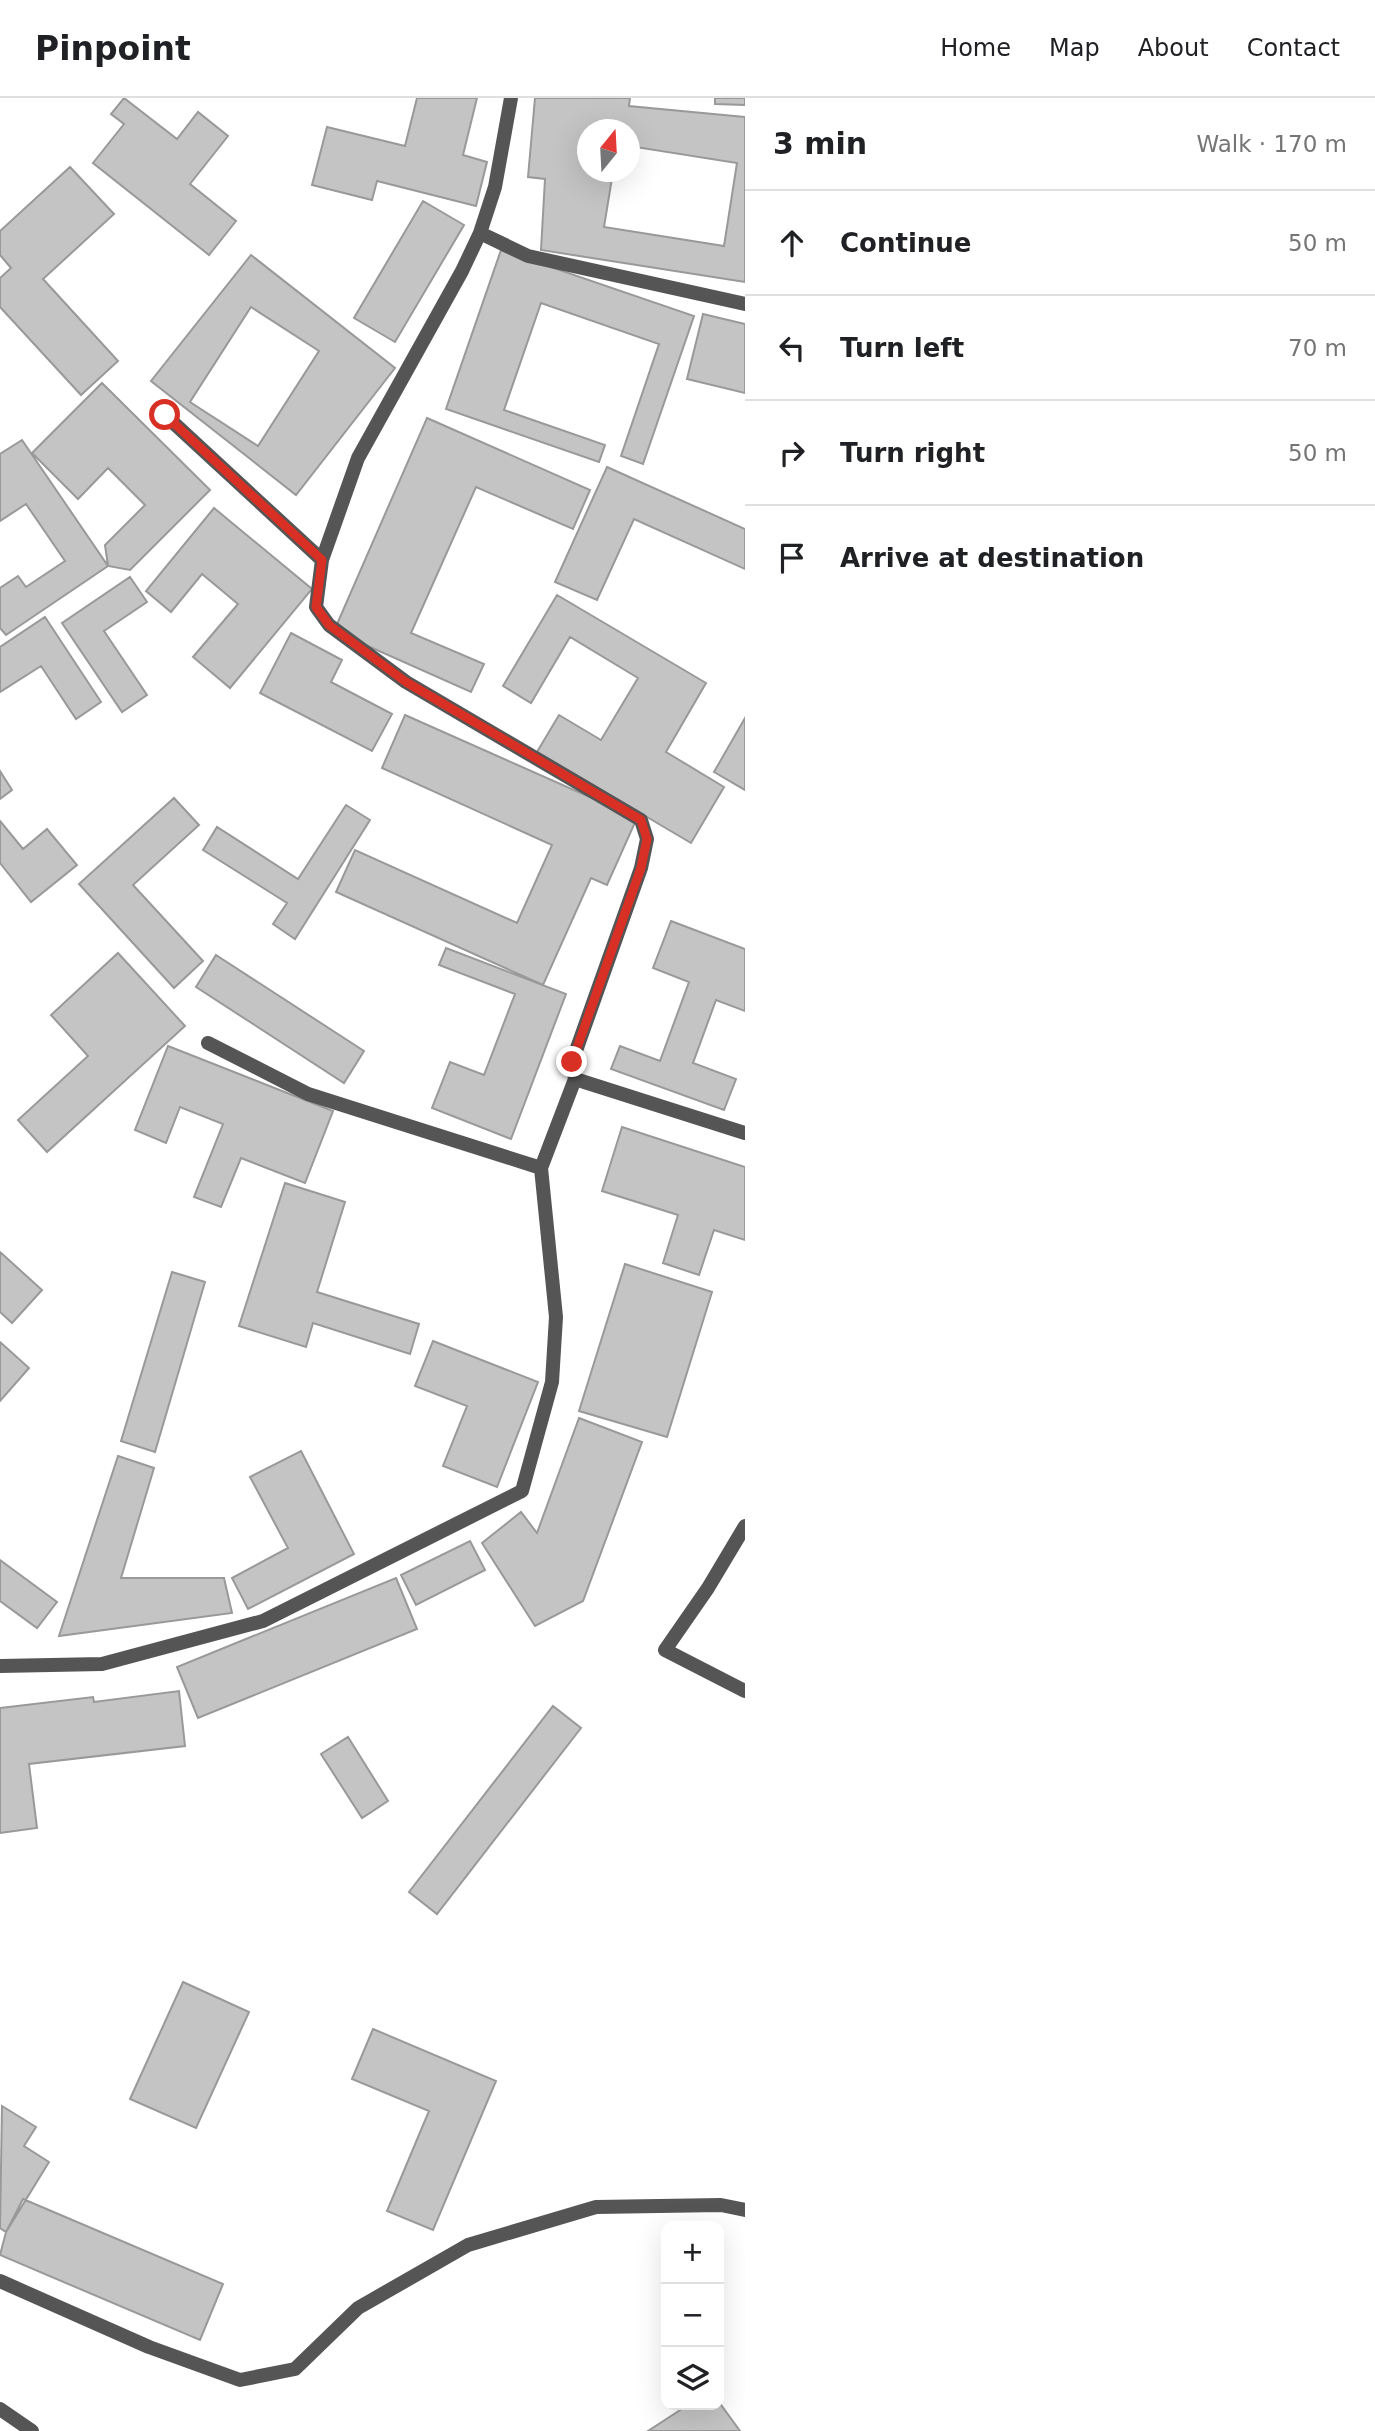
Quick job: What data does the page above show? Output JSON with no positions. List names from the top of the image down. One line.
{"north":"top","page":{"header":"Pinpoint","nav":["Home","Map","About","Contact"],"heading":["3 min","Walk · 170 m"],"list":[["Continue","50 m"],["Turn left","70 m"],["Turn right","50 m"],"Arrive at destination"],"map_buttons":["+","−"]}}
